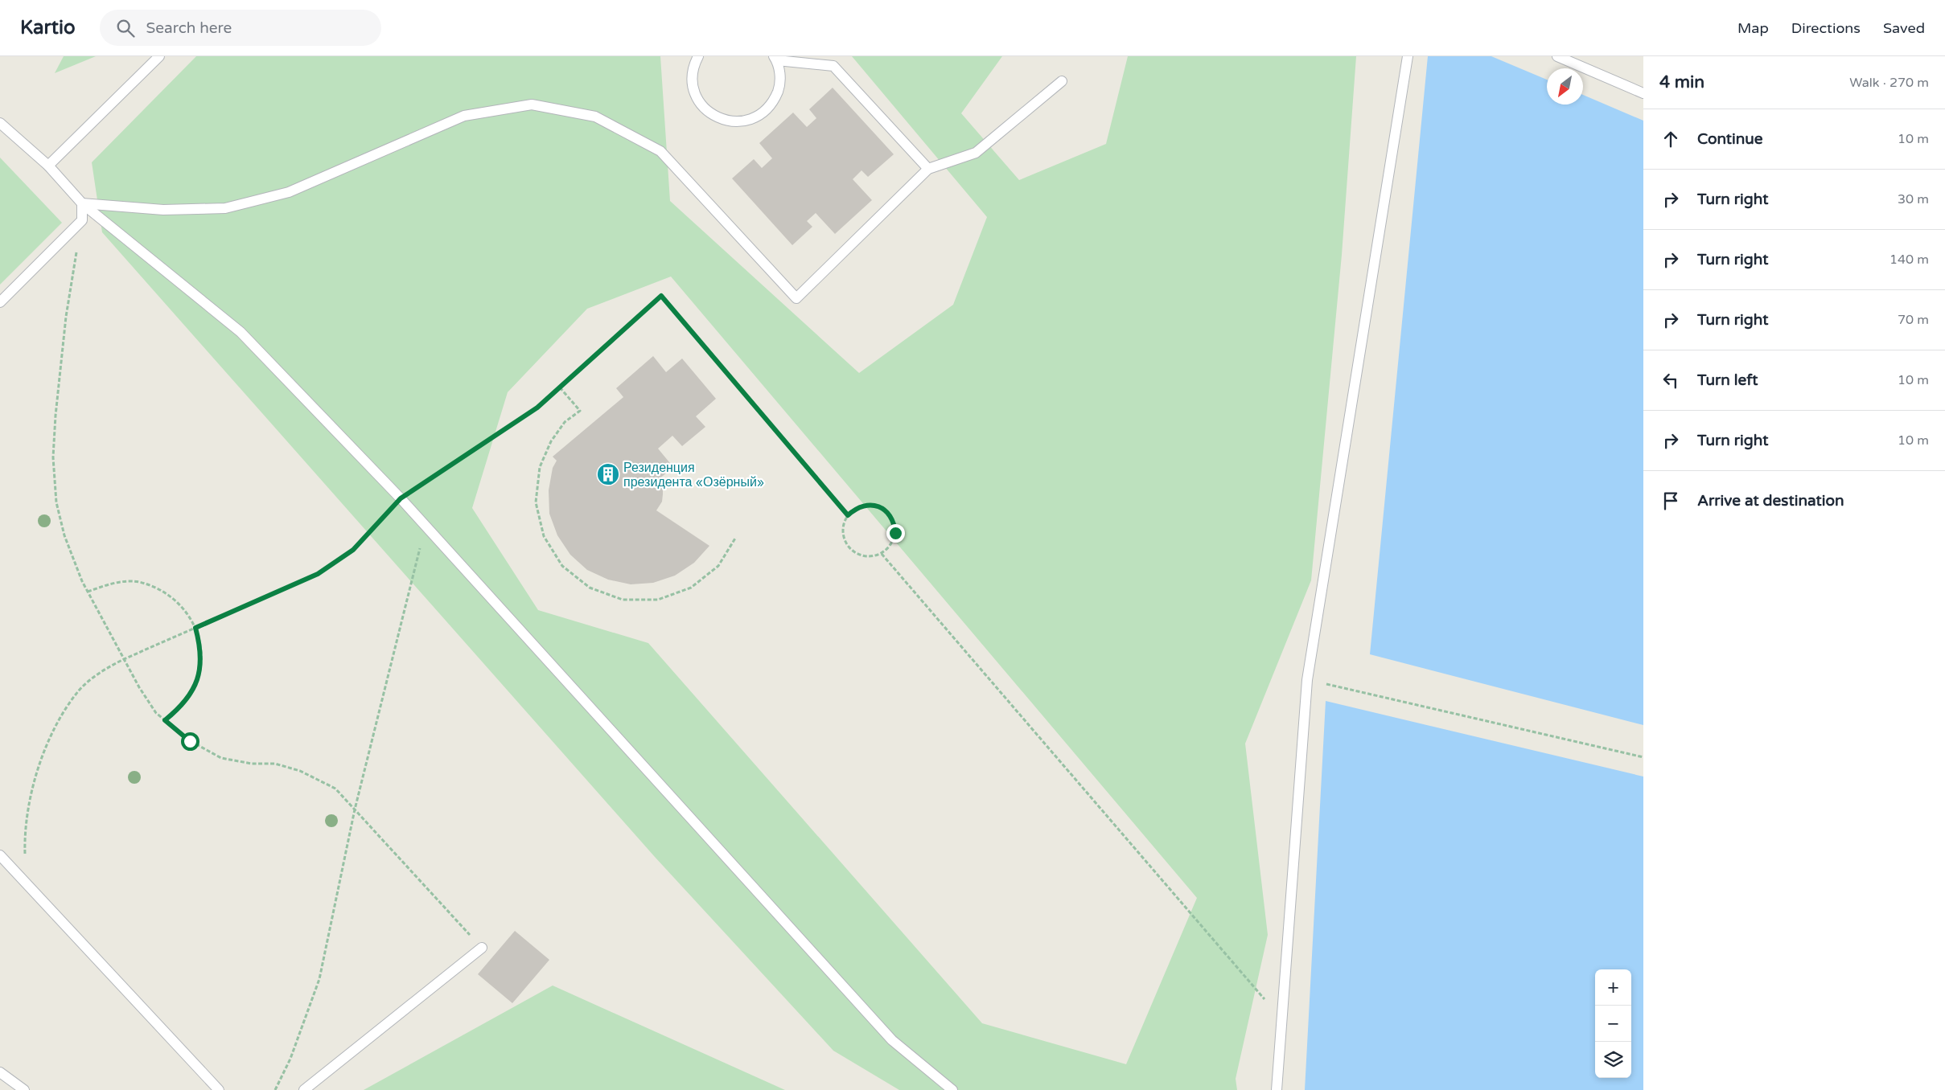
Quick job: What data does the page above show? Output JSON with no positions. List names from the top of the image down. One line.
{"places":{"building":["Резиденция президента «Озёрный»"]},"north":"bottom left","page":{"header":"Kartio","search":"Search here","nav":["Map","Directions","Saved"],"heading":["4 min","Walk · 270 m"],"list":[["Continue","10 m"],["Turn right","30 m"],["Turn right","140 m"],["Turn right","70 m"],["Turn left","10 m"],["Turn right","10 m"],"Arrive at destination"],"map_buttons":["+","−"]}}
